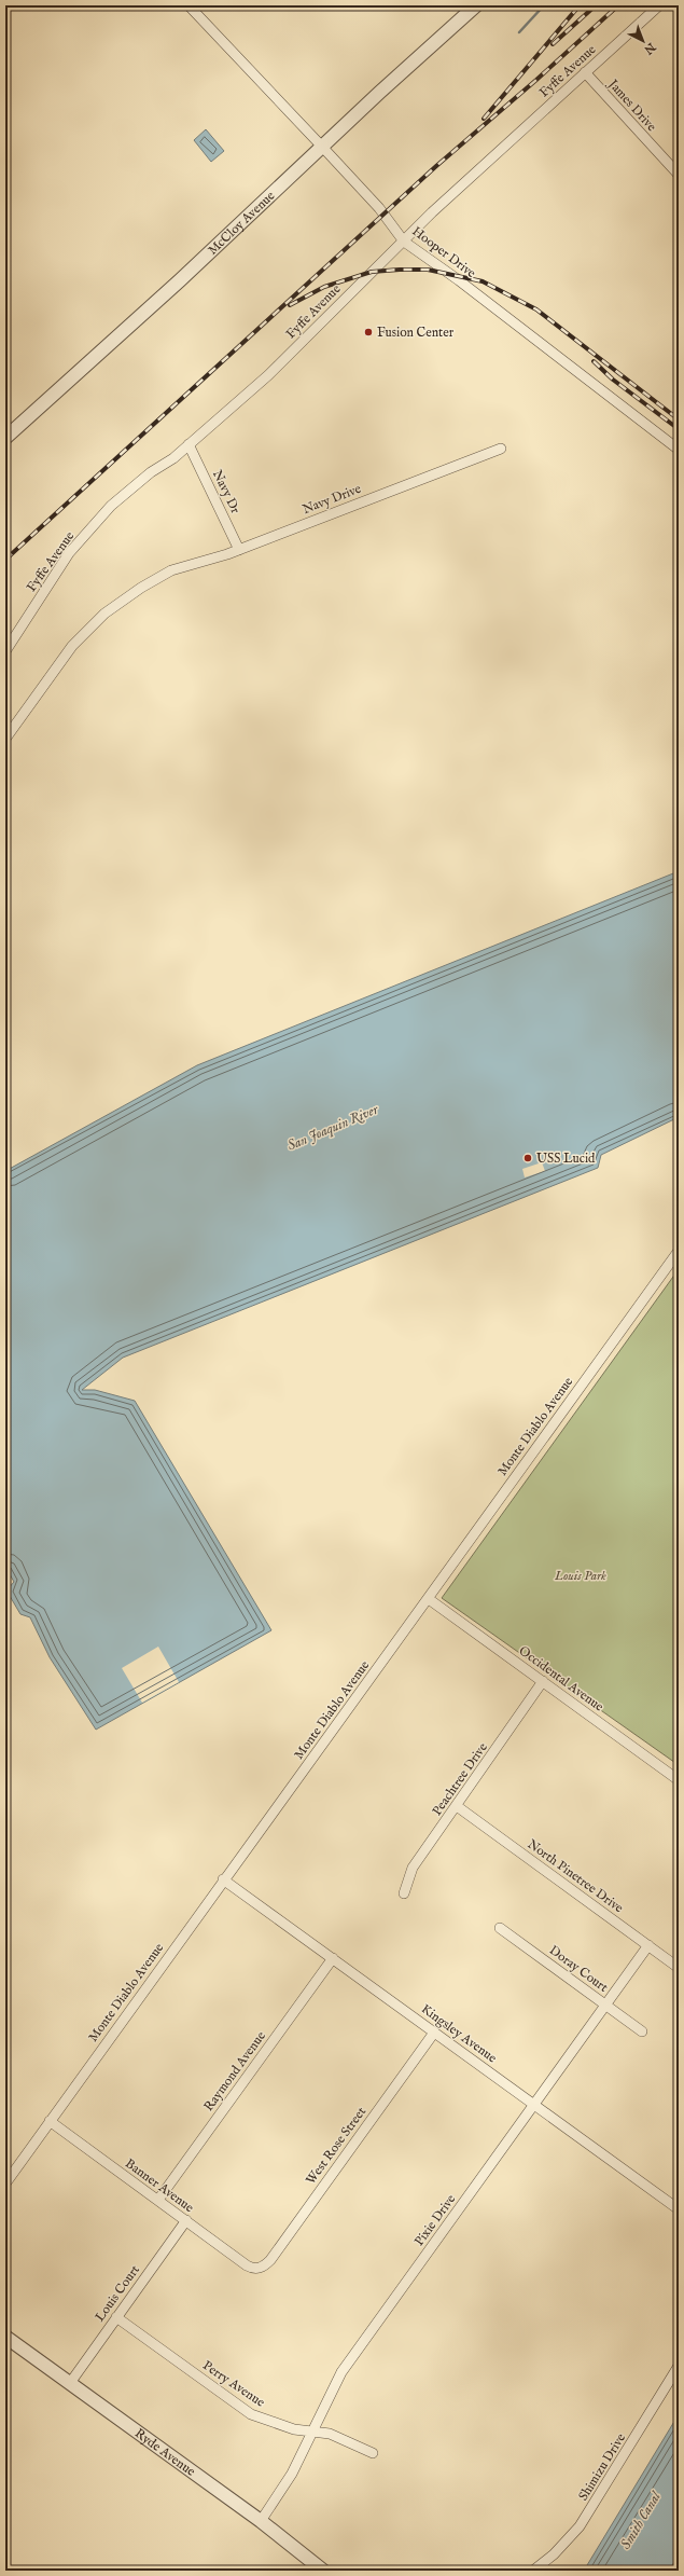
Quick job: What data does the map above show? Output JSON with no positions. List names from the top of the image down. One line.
{"streets":{"street":["Fyffe Avenue","James Drive","McCloy Avenue","Hooper Drive","Navy Dr","Navy Drive","Monte Diablo Avenue","Occidental Avenue","Peachtree Drive","North Pinetree Drive","Doray Court","Kingsley Avenue","Raymond Avenue","West Rose Street","Banner Avenue","Pixie Drive","Louis Court","Perry Avenue","Ryde Avenue","Shimizu Drive"]},"crossings":[["Fyffe Avenue","James Drive"],["Fyffe Avenue","Hooper Drive"],["Fyffe Avenue","Navy Dr"],["McCloy Avenue","Hooper Drive"],["Navy Dr","Navy Drive"],["Monte Diablo Avenue","Occidental Avenue"],["Monte Diablo Avenue","Kingsley Avenue"],["Monte Diablo Avenue","Banner Avenue"],["Occidental Avenue","Peachtree Drive"],["Peachtree Drive","North Pinetree Drive"],["North Pinetree Drive","Pixie Drive"],["Doray Court","Pixie Drive"],["Kingsley Avenue","Raymond Avenue"],["Kingsley Avenue","West Rose Street"],["Kingsley Avenue","Pixie Drive"],["Raymond Avenue","Banner Avenue"],["West Rose Street","Banner Avenue"],["Banner Avenue","Louis Court"],["Pixie Drive","Perry Avenue"],["Pixie Drive","Ryde Avenue"],["Louis Court","Perry Avenue"],["Louis Court","Ryde Avenue"]],"water":["San Joaquin River","Smith Canal"],"parks":["Louis Park"],"places":["Fusion Center","USS Lucid"],"north":"bottom right"}
